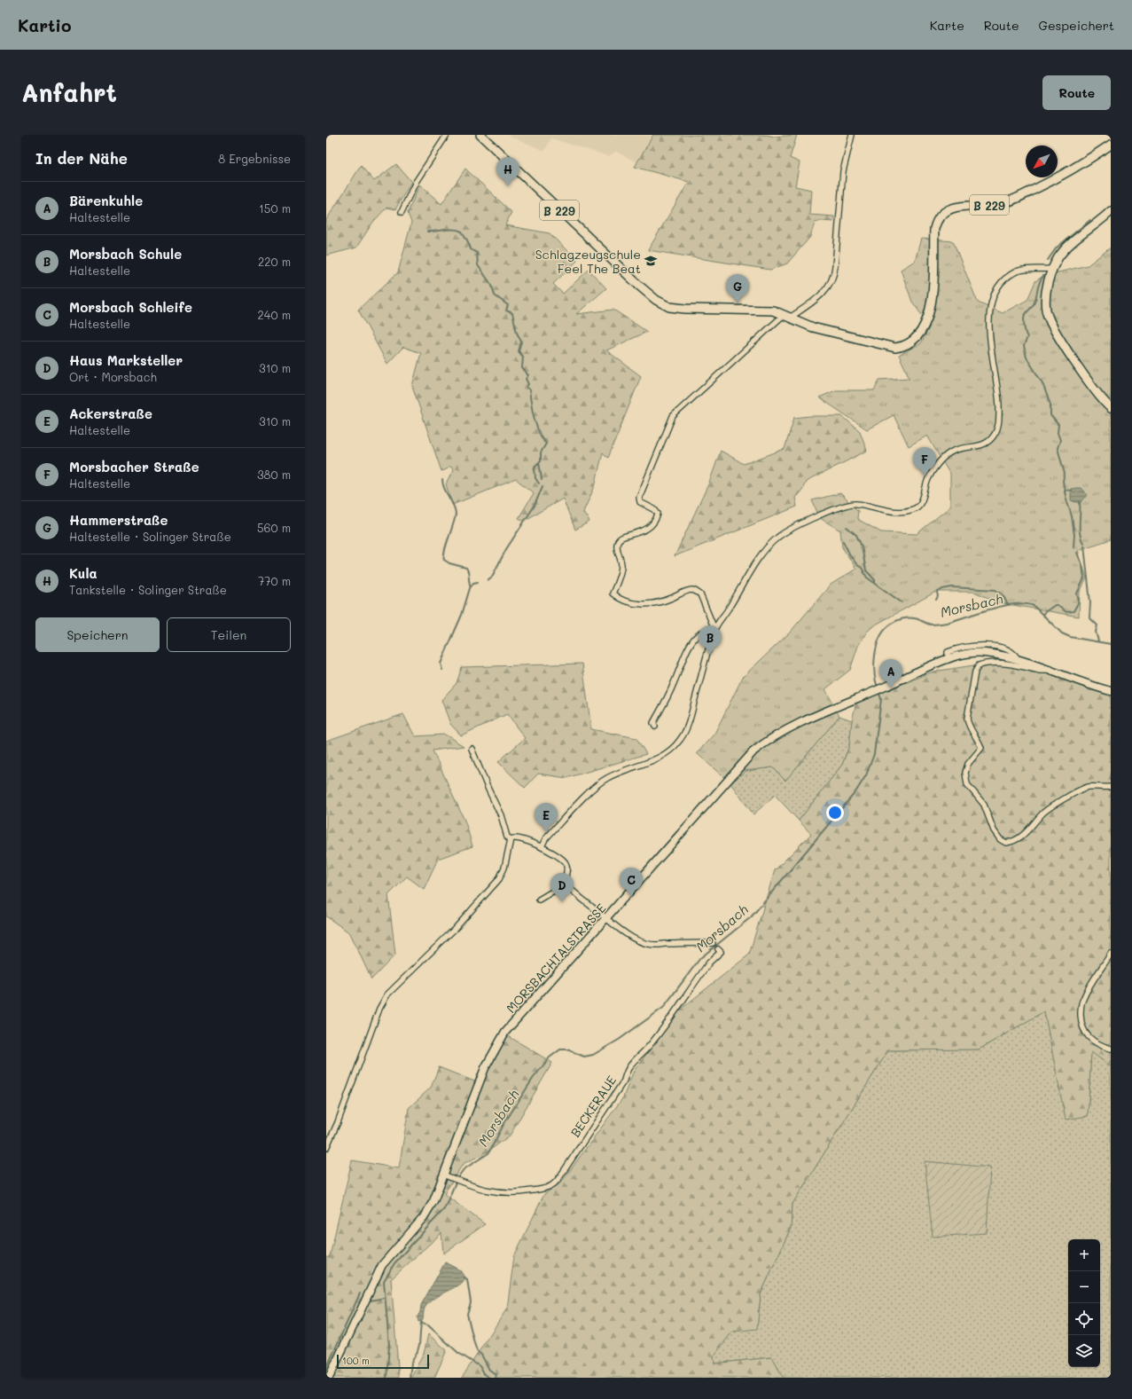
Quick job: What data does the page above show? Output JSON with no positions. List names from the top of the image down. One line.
{"streets":{"main road":["B 229","MORSBACHTALSTRASSE"],"street":["BECKERAUE"]},"crossings":[["MORSBACHTALSTRASSE","BECKERAUE"]],"water":["Morsbach"],"places":{"school or university":["Schlagzeugschule Feel The Beat"]},"scale_bar":"100 m","north":"bottom left","page":{"header":"Kartio","nav":["Karte","Route","Gespeichert"],"buttons":["Route",["Speichern","Teilen"]],"title":"Anfahrt","heading":["In der Nähe","8 Ergebnisse"],"pins":["H","G","F","B","A","E","C","D"],"list":[{"mark":"A","name":"Bärenkuhle","note":"Haltestelle","value":"150 m"},{"mark":"B","name":"Morsbach Schule","note":"Haltestelle","value":"220 m"},{"mark":"C","name":"Morsbach Schleife","note":"Haltestelle","value":"240 m"},{"mark":"D","name":"Haus Marksteller","note":"Ort · Morsbach","value":"310 m"},{"mark":"E","name":"Ackerstraße","note":"Haltestelle","value":"310 m"},{"mark":"F","name":"Morsbacher Straße","note":"Haltestelle","value":"380 m"},{"mark":"G","name":"Hammerstraße","note":"Haltestelle · Solinger Straße","value":"560 m"},{"mark":"H","name":"Kula","note":"Tankstelle · Solinger Straße","value":"770 m"}],"map_buttons":["+","−"],"scale":"100 m"}}
